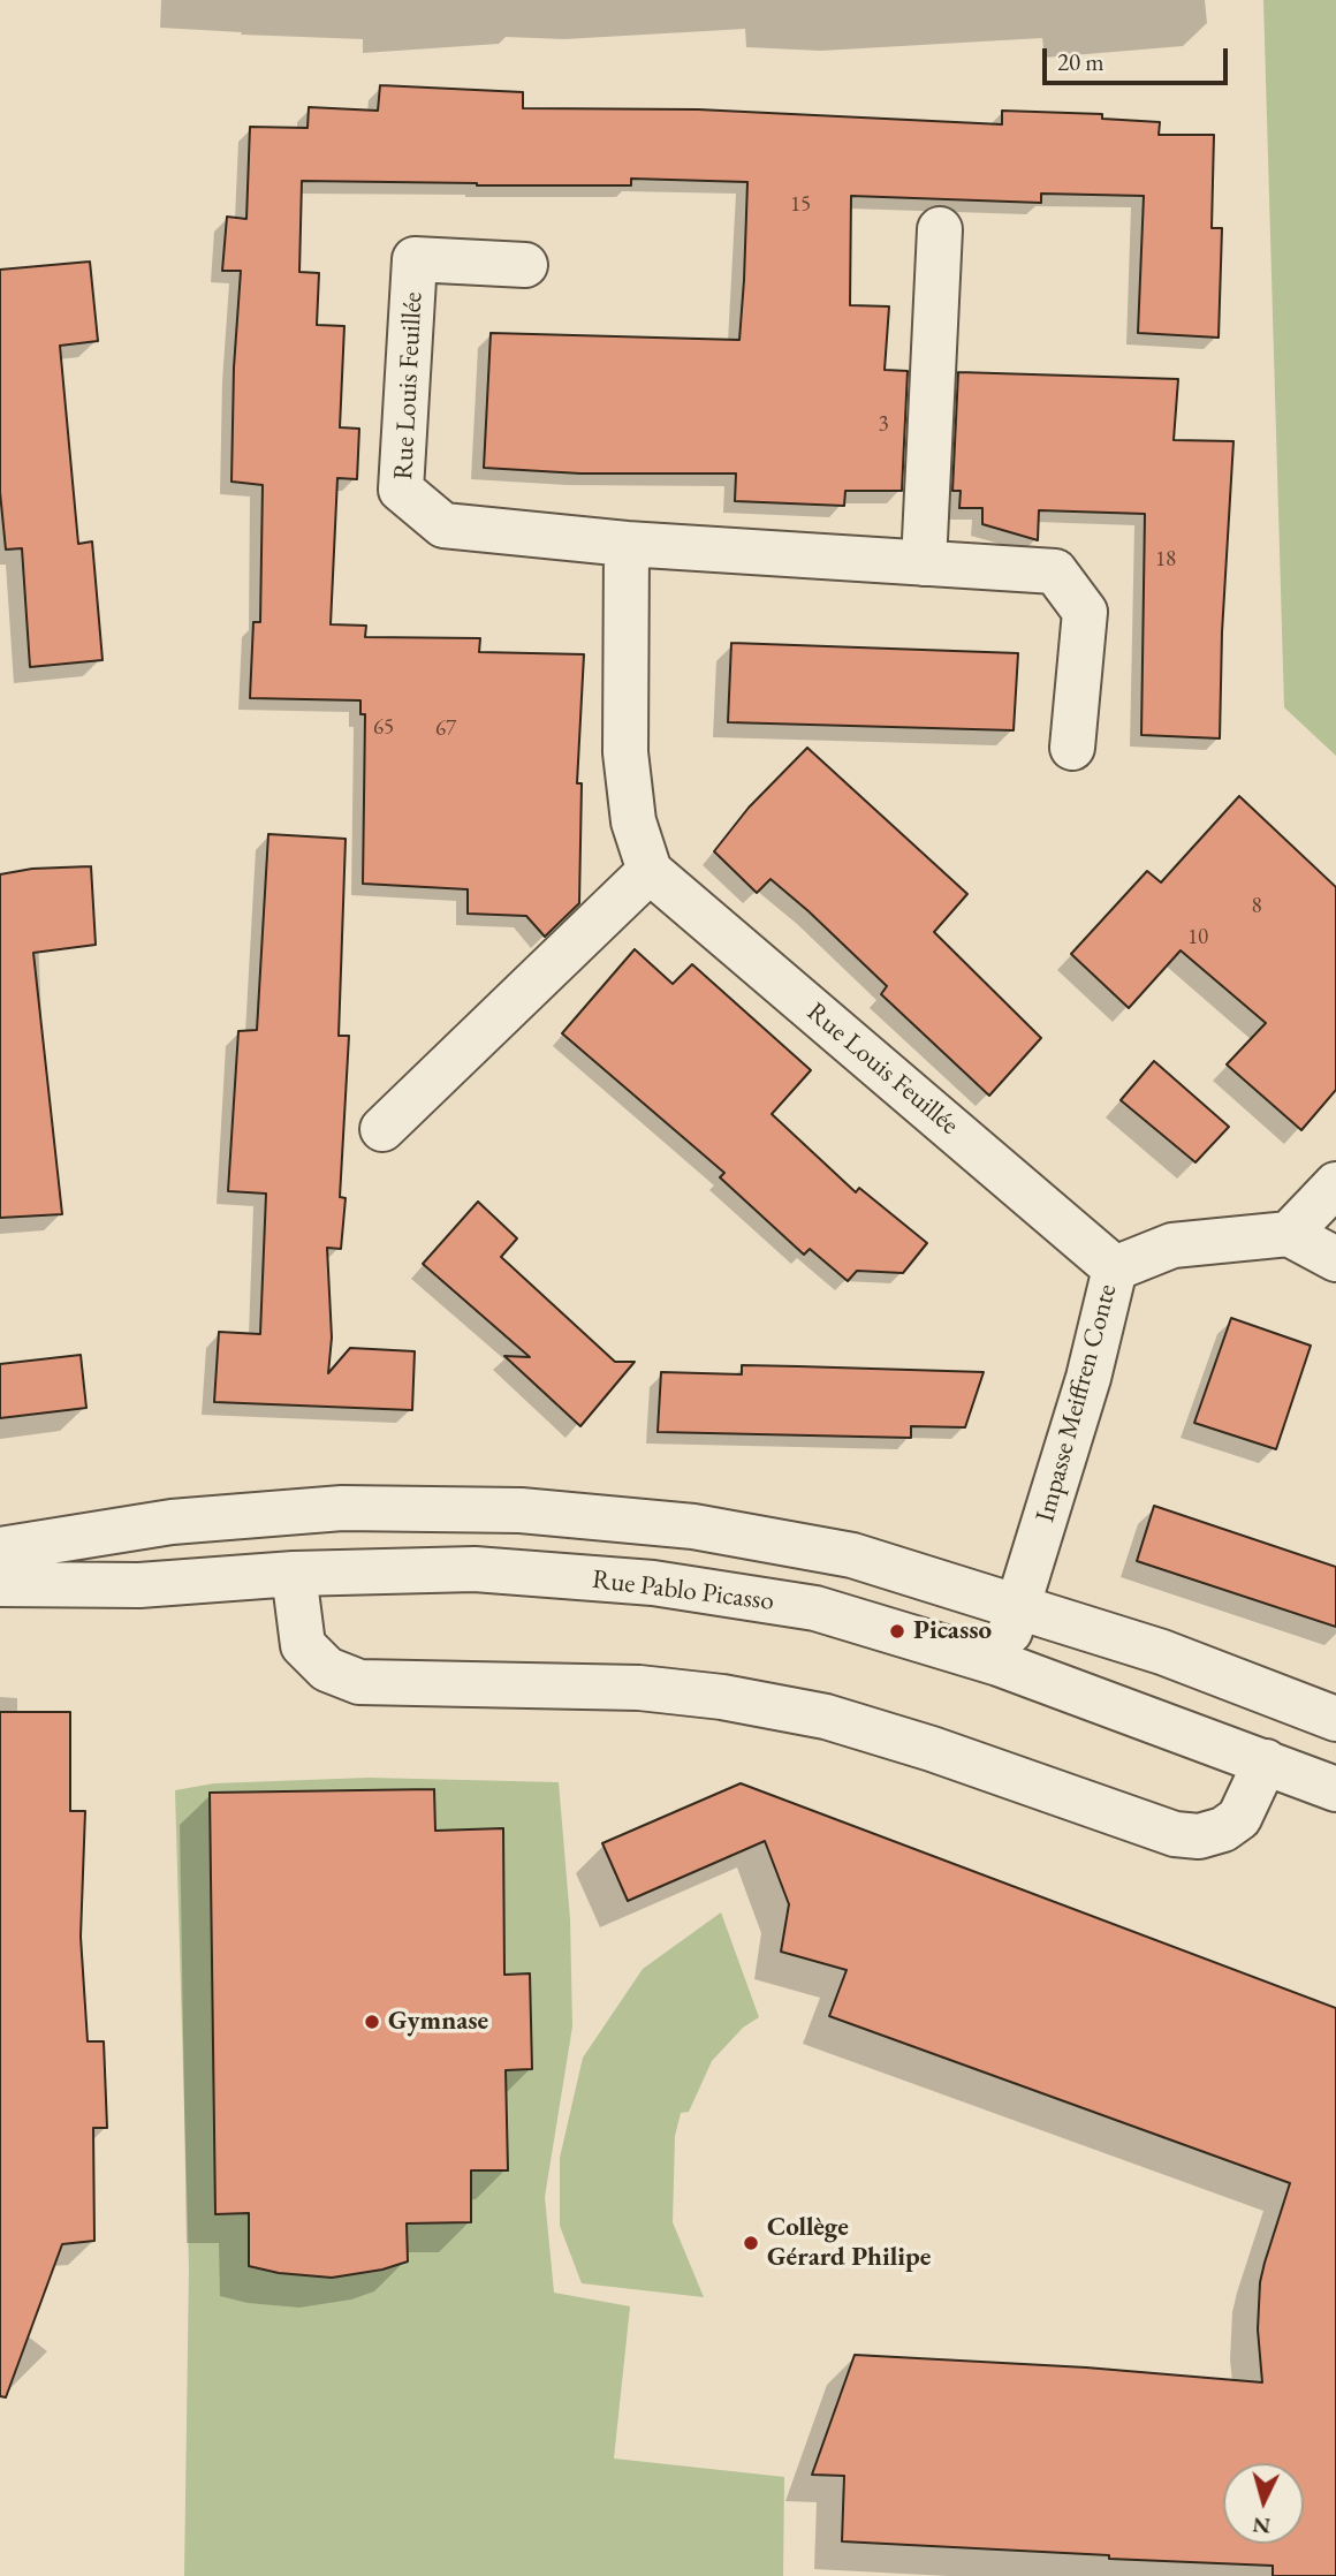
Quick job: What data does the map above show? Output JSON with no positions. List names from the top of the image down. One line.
{"streets":{"street":["Rue Louis Feuillée","Impasse Meiffren Conte","Rue Pablo Picasso"]},"crossings":[["Rue Louis Feuillée","Impasse Meiffren Conte"],["Impasse Meiffren Conte","Rue Pablo Picasso"]],"places":["Picasso","Gymnase","Collège Gérard Philipe"],"house_numbers":["15","3","18","65","67","8","10"],"scale_bar":"20 m","north":"bottom"}
